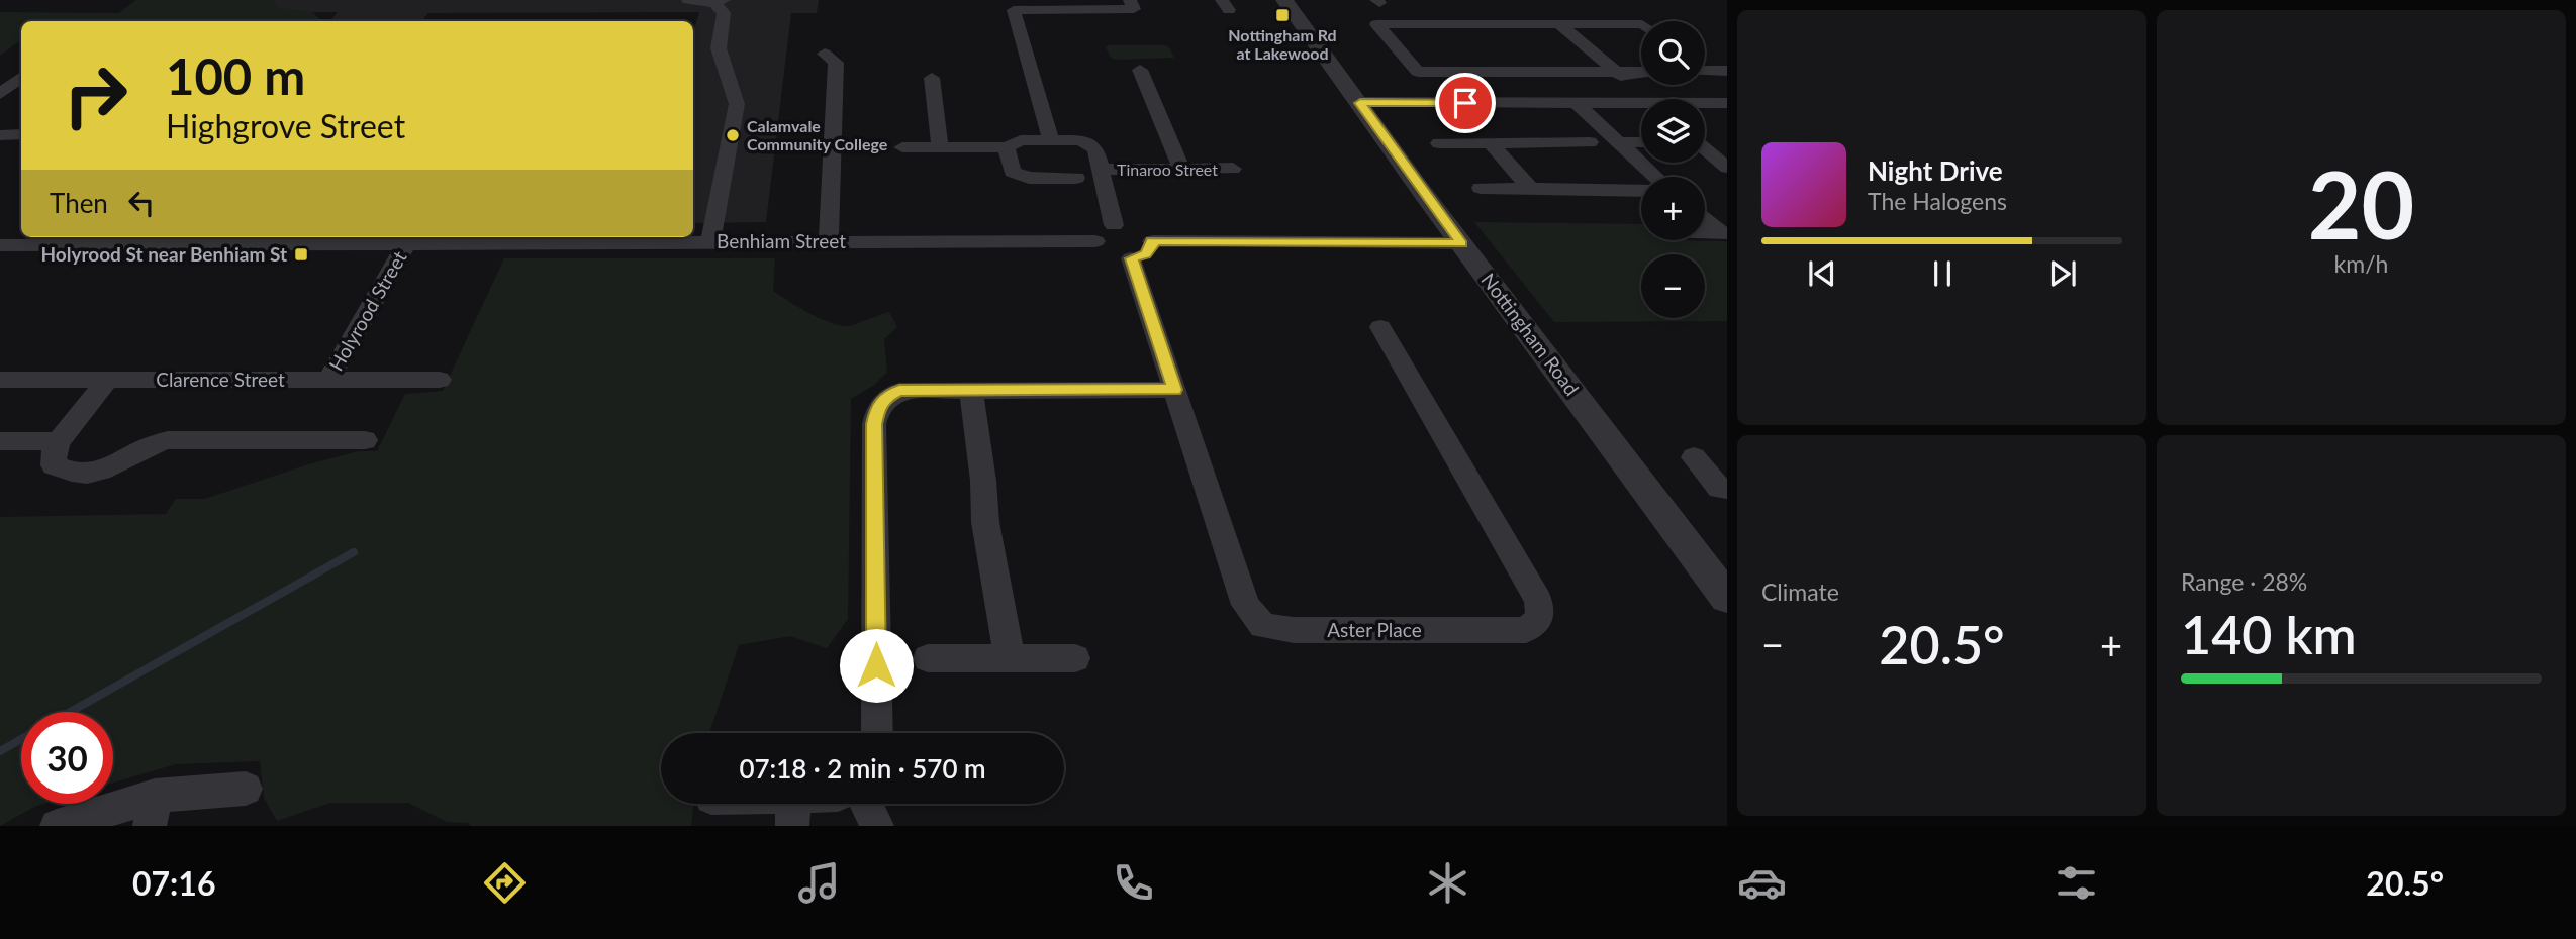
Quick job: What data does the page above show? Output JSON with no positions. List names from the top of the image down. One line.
{"streets":{"street":["Tinaroo Street","Benhiam Street","Holyrood Street","Nottingham Road","Clarence Street","Aster Place"]},"crossings":[["Benhiam Street","Holyrood Street"],["Holyrood Street","Clarence Street"]],"places":{"transit":["Nottingham Rd at Lakewood","Holyrood St near Benhiam St"],"other":["Calamvale Community College"]},"page":{"tile":[["20","km/h"],"Climate",["Range · 28%","140 km"]],"map_buttons":["+","−"],"turn":["100 m","Highgrove Street"],"song":["Night Drive","The Halogens"],"then":"Then","heat":["−","20.5°","+"],"limit":"30","trip":"07:18 · 2 min · 570 m","tabs":["07:16","20.5°"]}}
